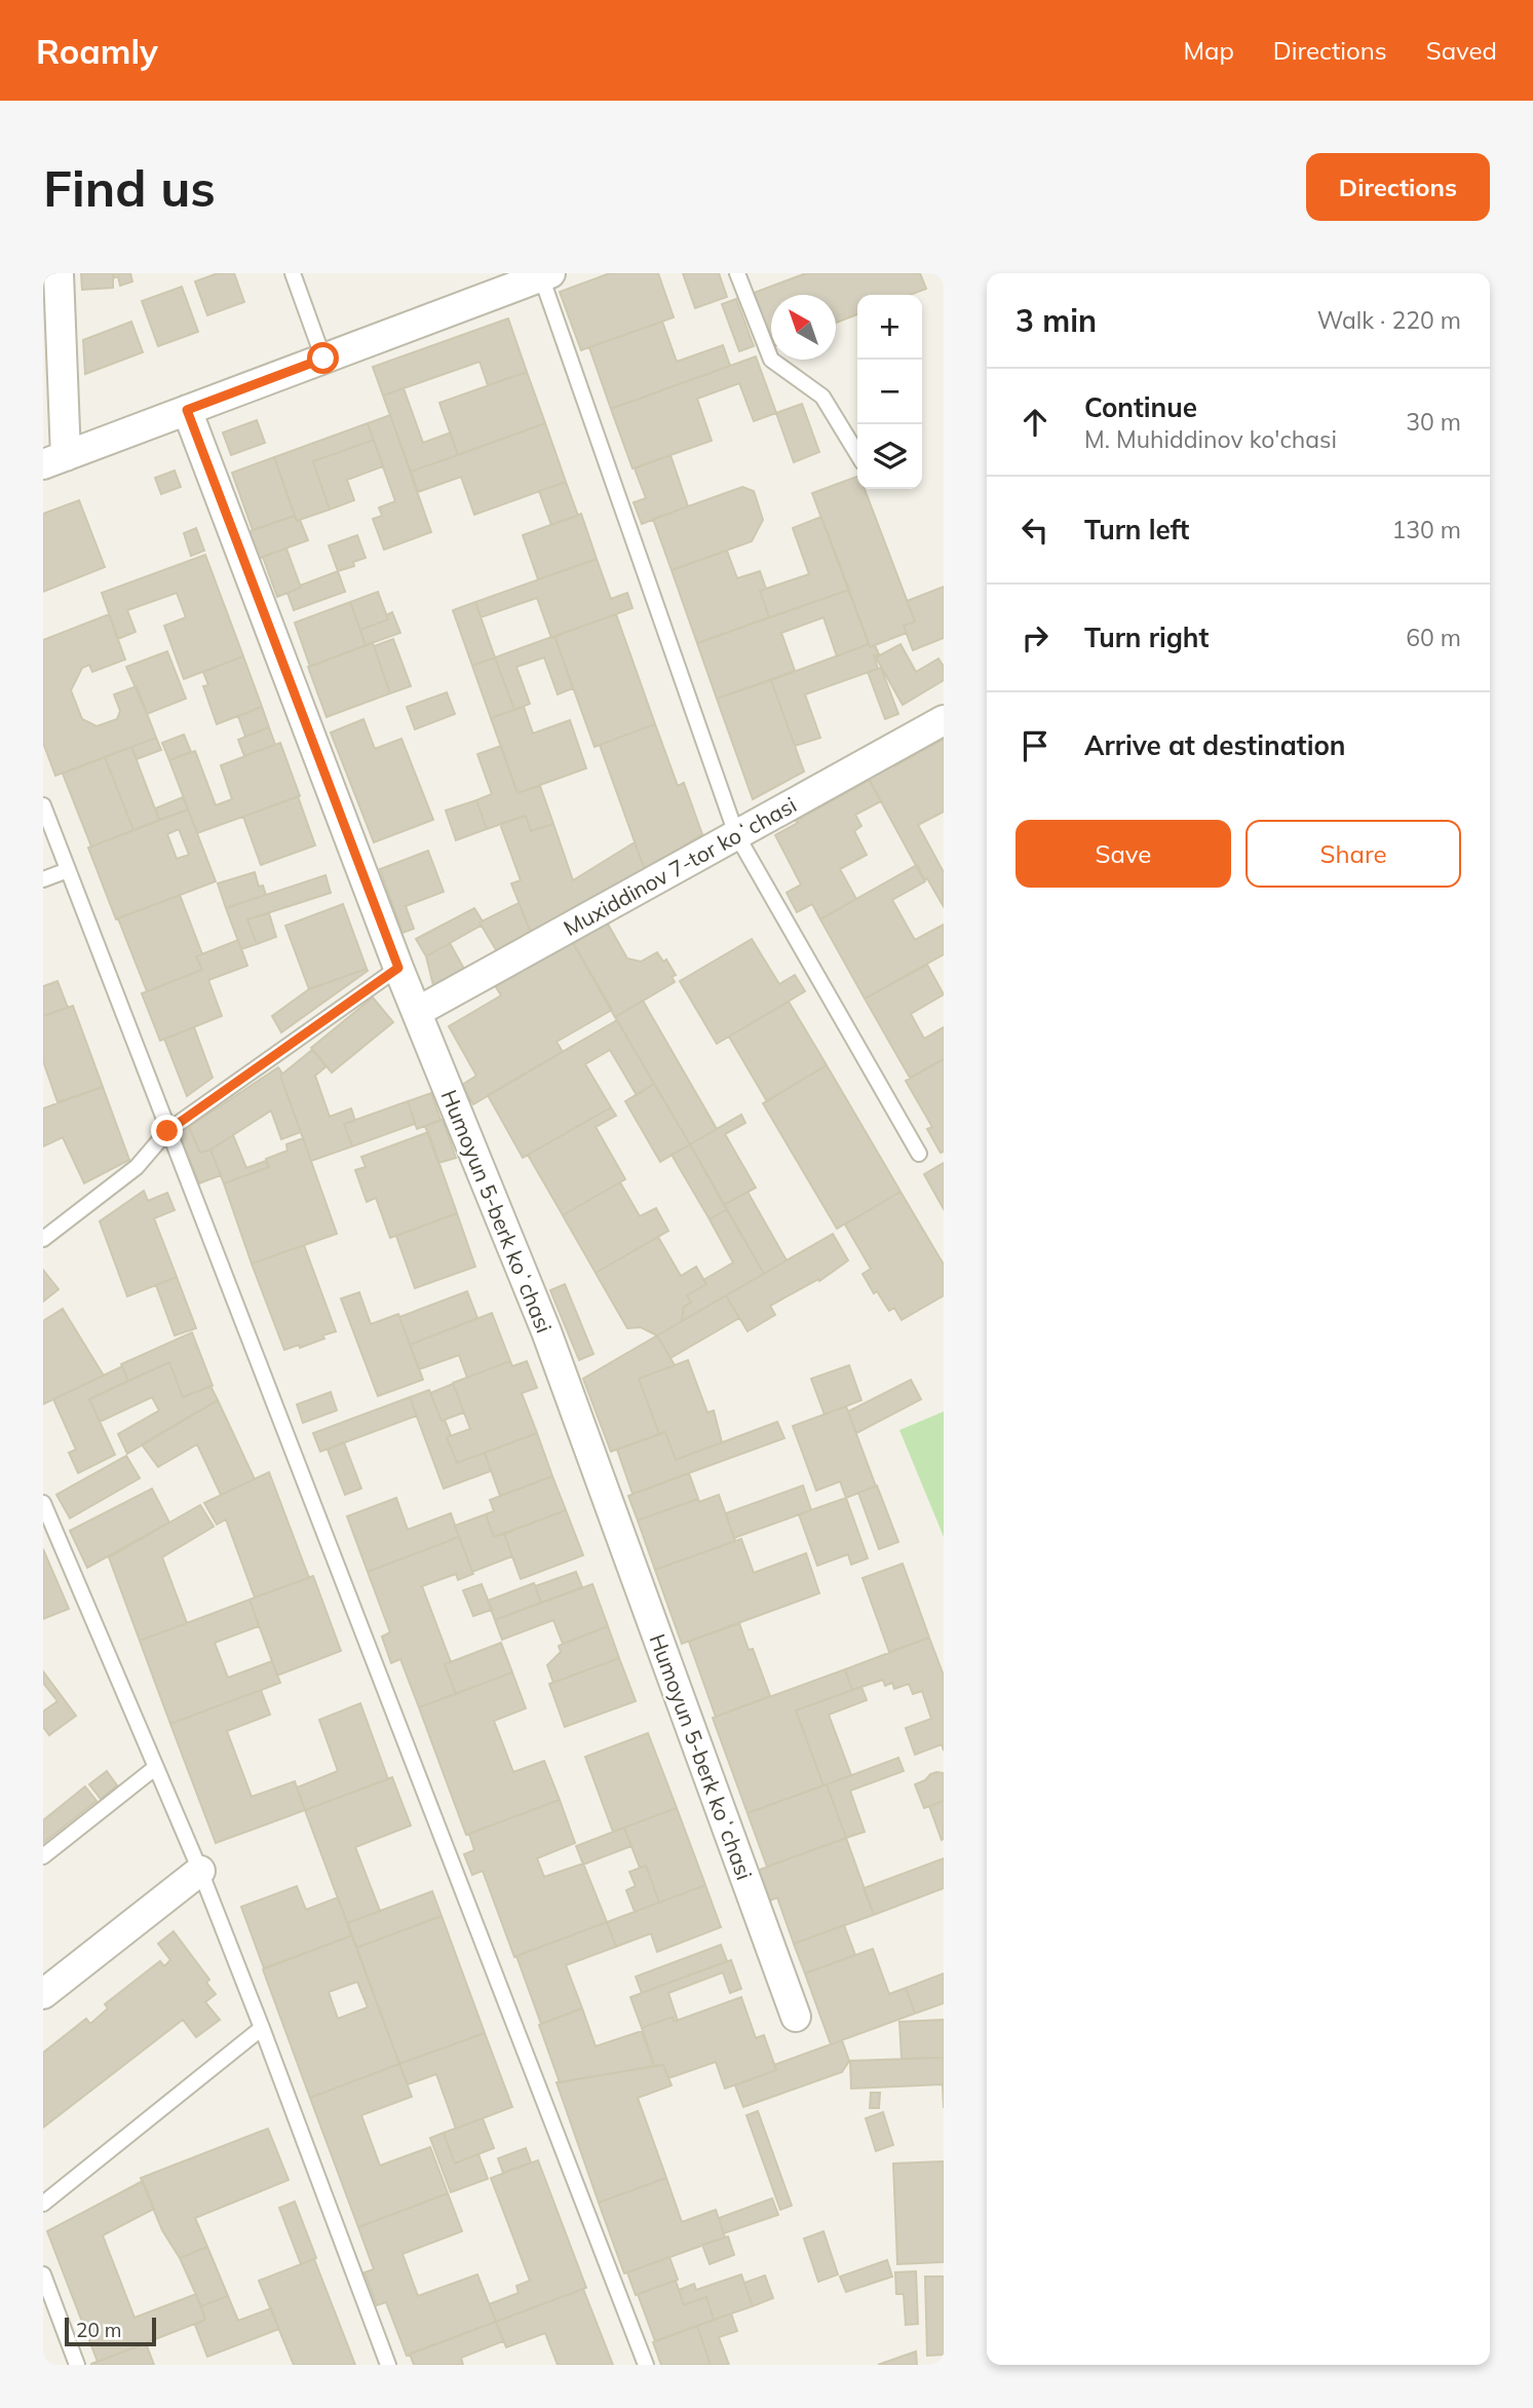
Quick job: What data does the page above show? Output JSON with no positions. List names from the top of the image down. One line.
{"streets":{"street":["Muxiddinov 7-tor koʻchasi","Humoyun 5-berk koʻchasi"]},"crossings":[["Muxiddinov 7-tor koʻchasi","Humoyun 5-berk koʻchasi"]],"scale_bar":"20 m","north":"top left","page":{"header":"Roamly","nav":["Map","Directions","Saved"],"buttons":["Directions",["Save","Share"]],"title":"Find us","heading":["3 min","Walk · 220 m"],"map_buttons":["+","−"],"list":[["Continue","M. Muhiddinov ko'chasi","30 m"],["Turn left","130 m"],["Turn right","60 m"],"Arrive at destination"],"scale":"20 m"}}
